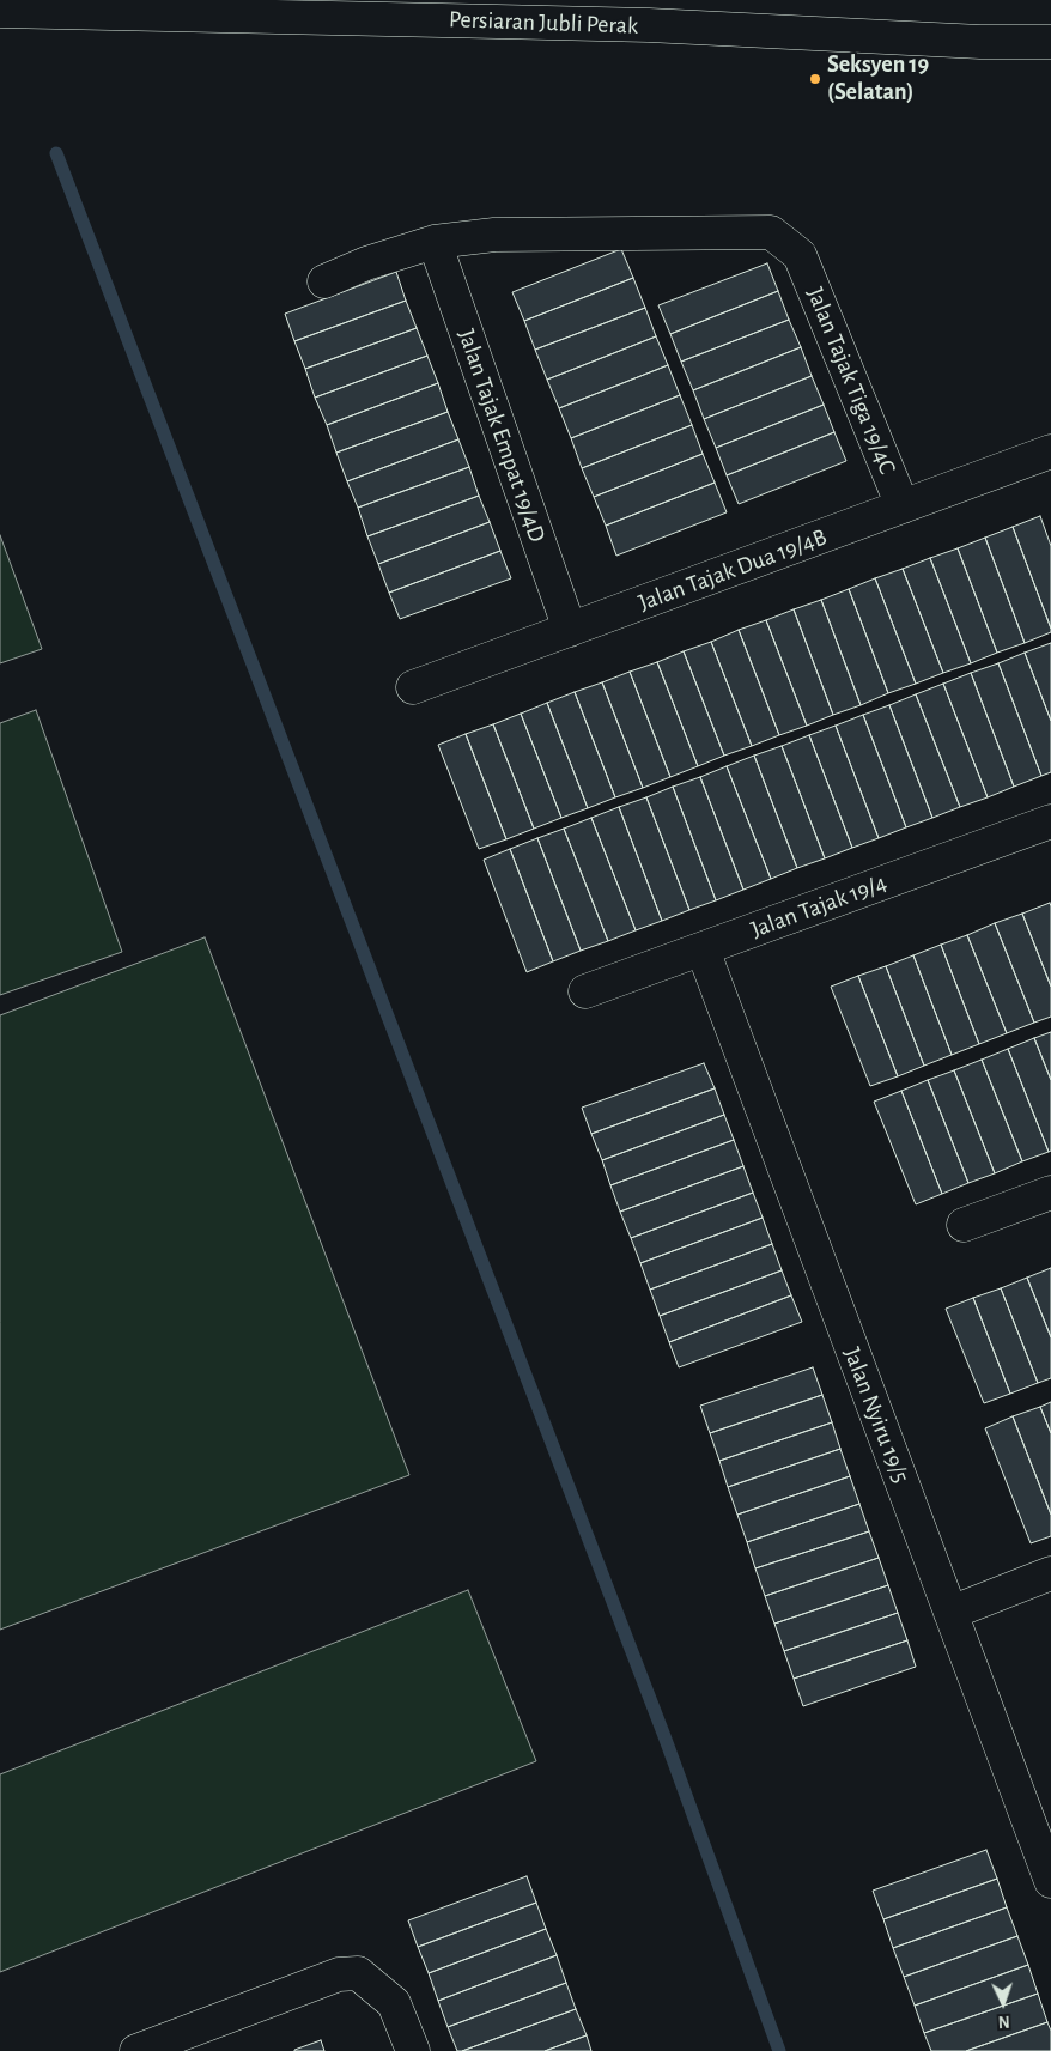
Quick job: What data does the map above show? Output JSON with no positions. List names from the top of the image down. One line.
{"streets":{"street":["Persiaran Jubli Perak","Jalan Tajak Tiga 19/4C","Jalan Tajak Empat 19/4D","Jalan Tajak Dua 19/4B","Jalan Tajak 19/4","Jalan Nyiru 19/5"]},"crossings":[["Jalan Tajak Tiga 19/4C","Jalan Tajak Empat 19/4D"],["Jalan Tajak Tiga 19/4C","Jalan Tajak Dua 19/4B"],["Jalan Tajak Empat 19/4D","Jalan Tajak Dua 19/4B"],["Jalan Tajak 19/4","Jalan Nyiru 19/5"]],"places":["Seksyen 19 (Selatan)"],"north":"bottom"}
